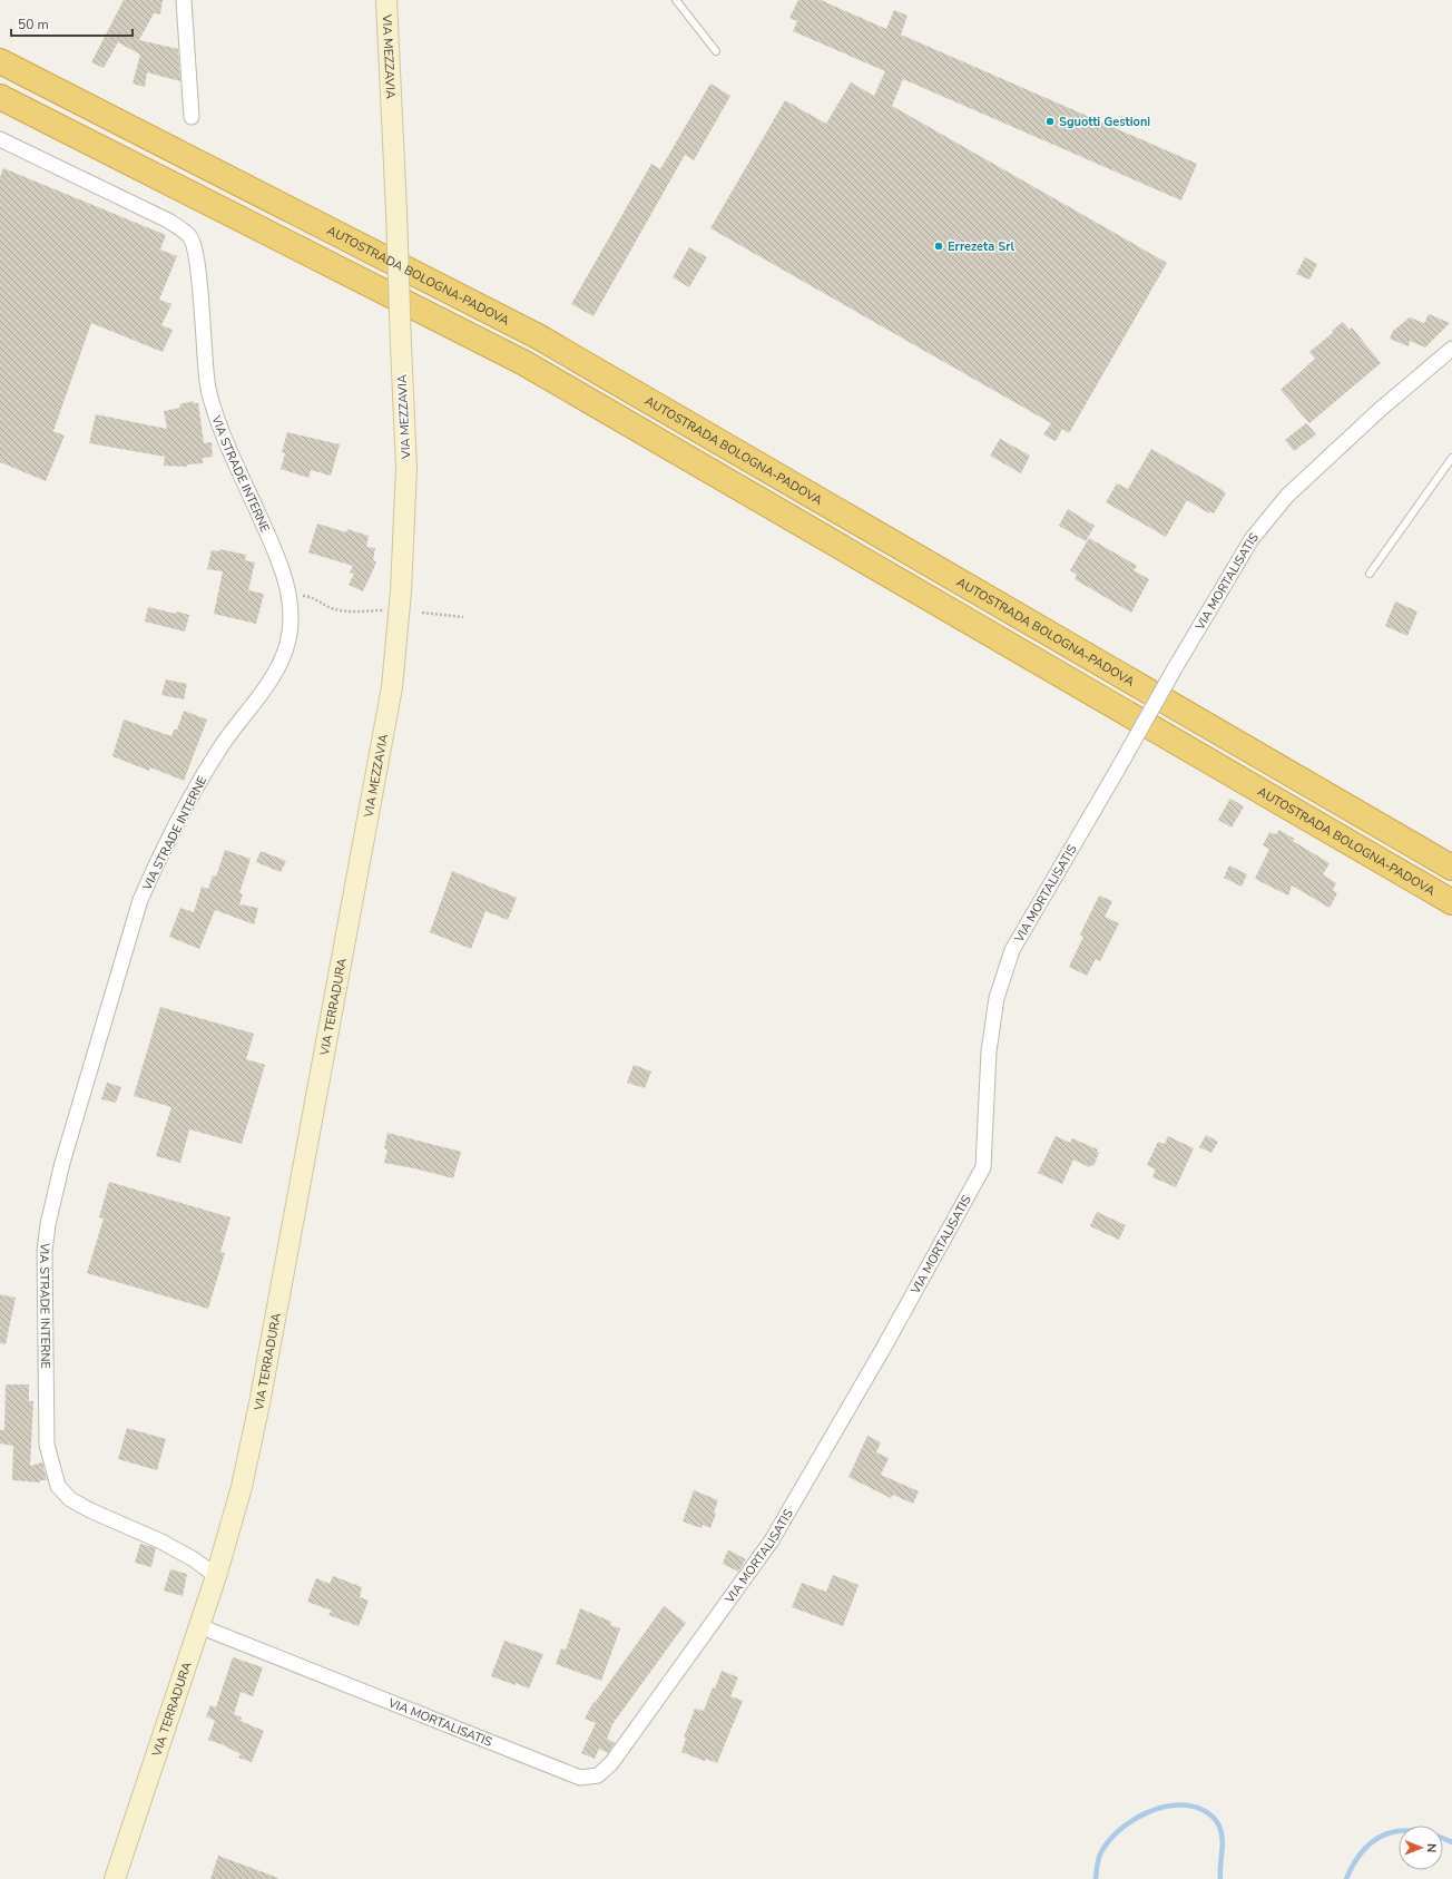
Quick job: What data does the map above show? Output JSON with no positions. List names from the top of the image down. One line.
{"streets":{"highway":["AUTOSTRADA BOLOGNA-PADOVA"],"main road":["VIA MEZZAVIA","VIA TERRADURA"],"street":["VIA STRADE INTERNE","VIA MORTALISATIS"]},"crossings":[["VIA MEZZAVIA","VIA TERRADURA"],["VIA STRADE INTERNE","VIA TERRADURA"],["VIA MORTALISATIS","VIA TERRADURA"]],"places":["Sguotti Gestioni","Errezeta Srl"],"scale_bar":"50 m","north":"right"}
